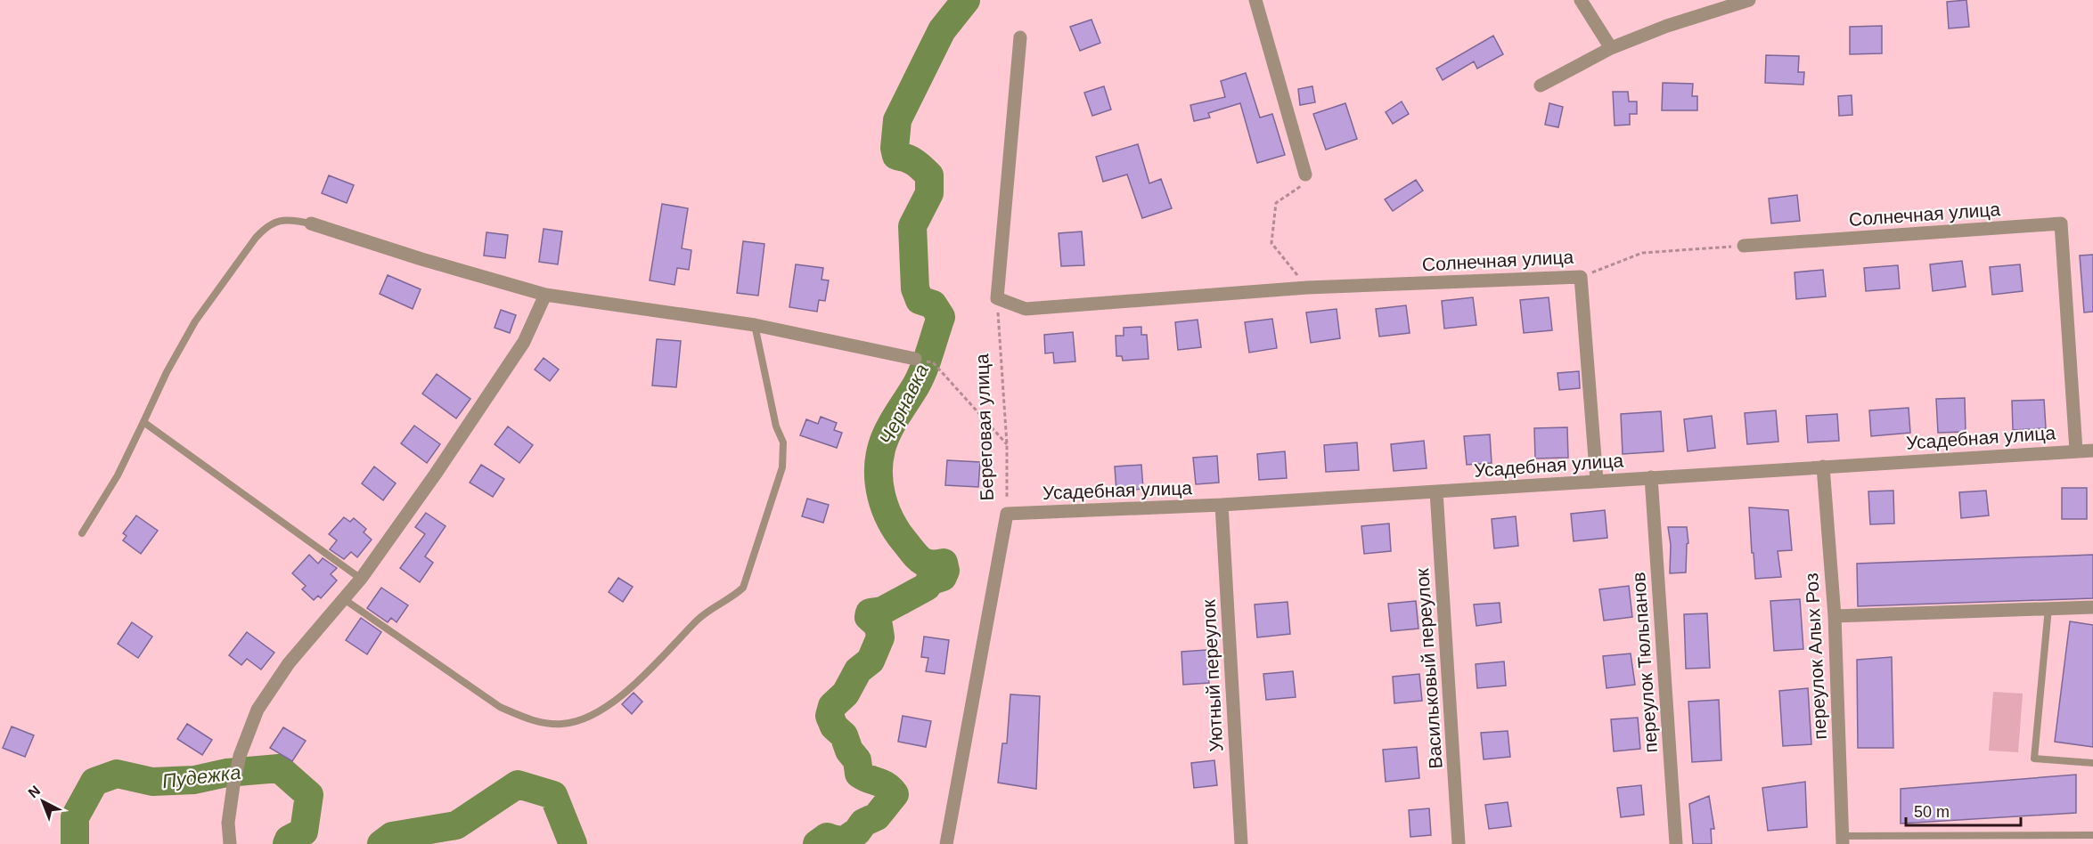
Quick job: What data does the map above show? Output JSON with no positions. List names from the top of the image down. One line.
{"streets":{"street":["Солнечная улица","Береговая улица","Усадебная улица","переулок Алых Роз","переулок Тюльпанов","Васильковый переулок","Уютный переулок"]},"crossings":[["Солнечная улица","Береговая улица"],["Солнечная улица","Усадебная улица"],["Береговая улица","Усадебная улица"],["Усадебная улица","переулок Алых Роз"],["Усадебная улица","переулок Тюльпанов"],["Усадебная улица","Васильковый переулок"],["Усадебная улица","Уютный переулок"]],"water":["Чернавка","Пудежка"],"scale_bar":"50 m","north":"top left"}
